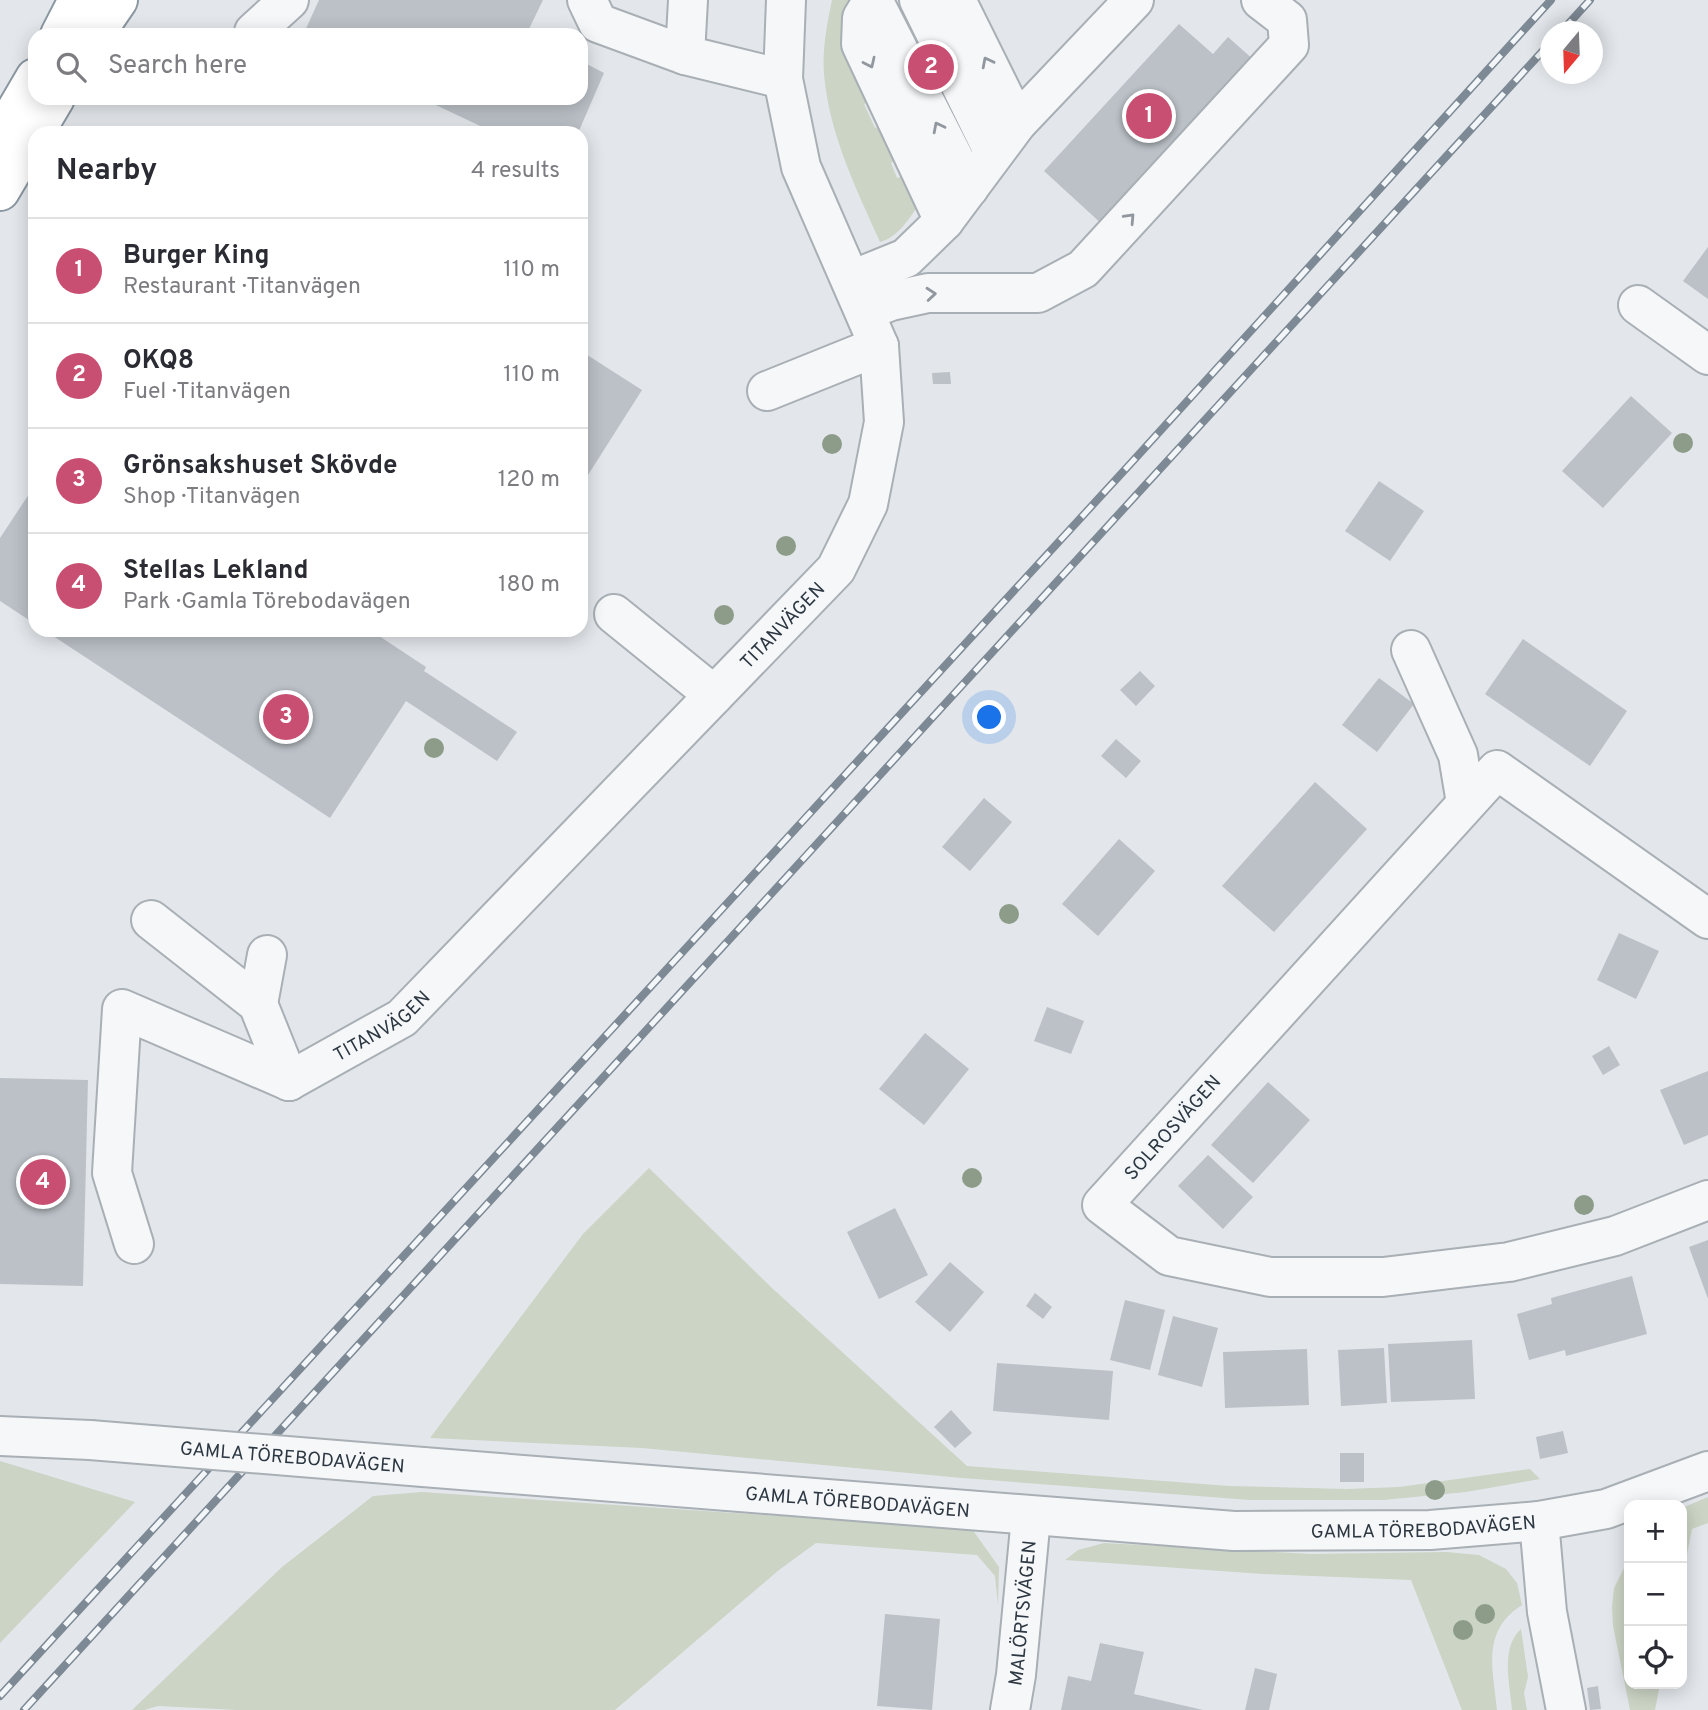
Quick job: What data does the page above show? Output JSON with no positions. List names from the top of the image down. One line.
{"streets":{"street":["TITANVÄGEN","SOLROSVÄGEN","GAMLA TÖREBODAVÄGEN","MALÖRTSVÄGEN"]},"crossings":[["GAMLA TÖREBODAVÄGEN","MALÖRTSVÄGEN"]],"north":"bottom","page":{"search":"Search here","pins":["2","1","3","4"],"heading":["Nearby","4 results"],"list":[{"mark":"1","name":"Burger King","note":"Restaurant · Titanvägen","value":"110 m"},{"mark":"2","name":"OKQ8","note":"Fuel · Titanvägen","value":"110 m"},{"mark":"3","name":"Grönsakshuset Skövde","note":"Shop · Titanvägen","value":"120 m"},{"mark":"4","name":"Stellas Lekland","note":"Park · Gamla Törebodavägen","value":"180 m"}],"map_buttons":["+","−"]}}
